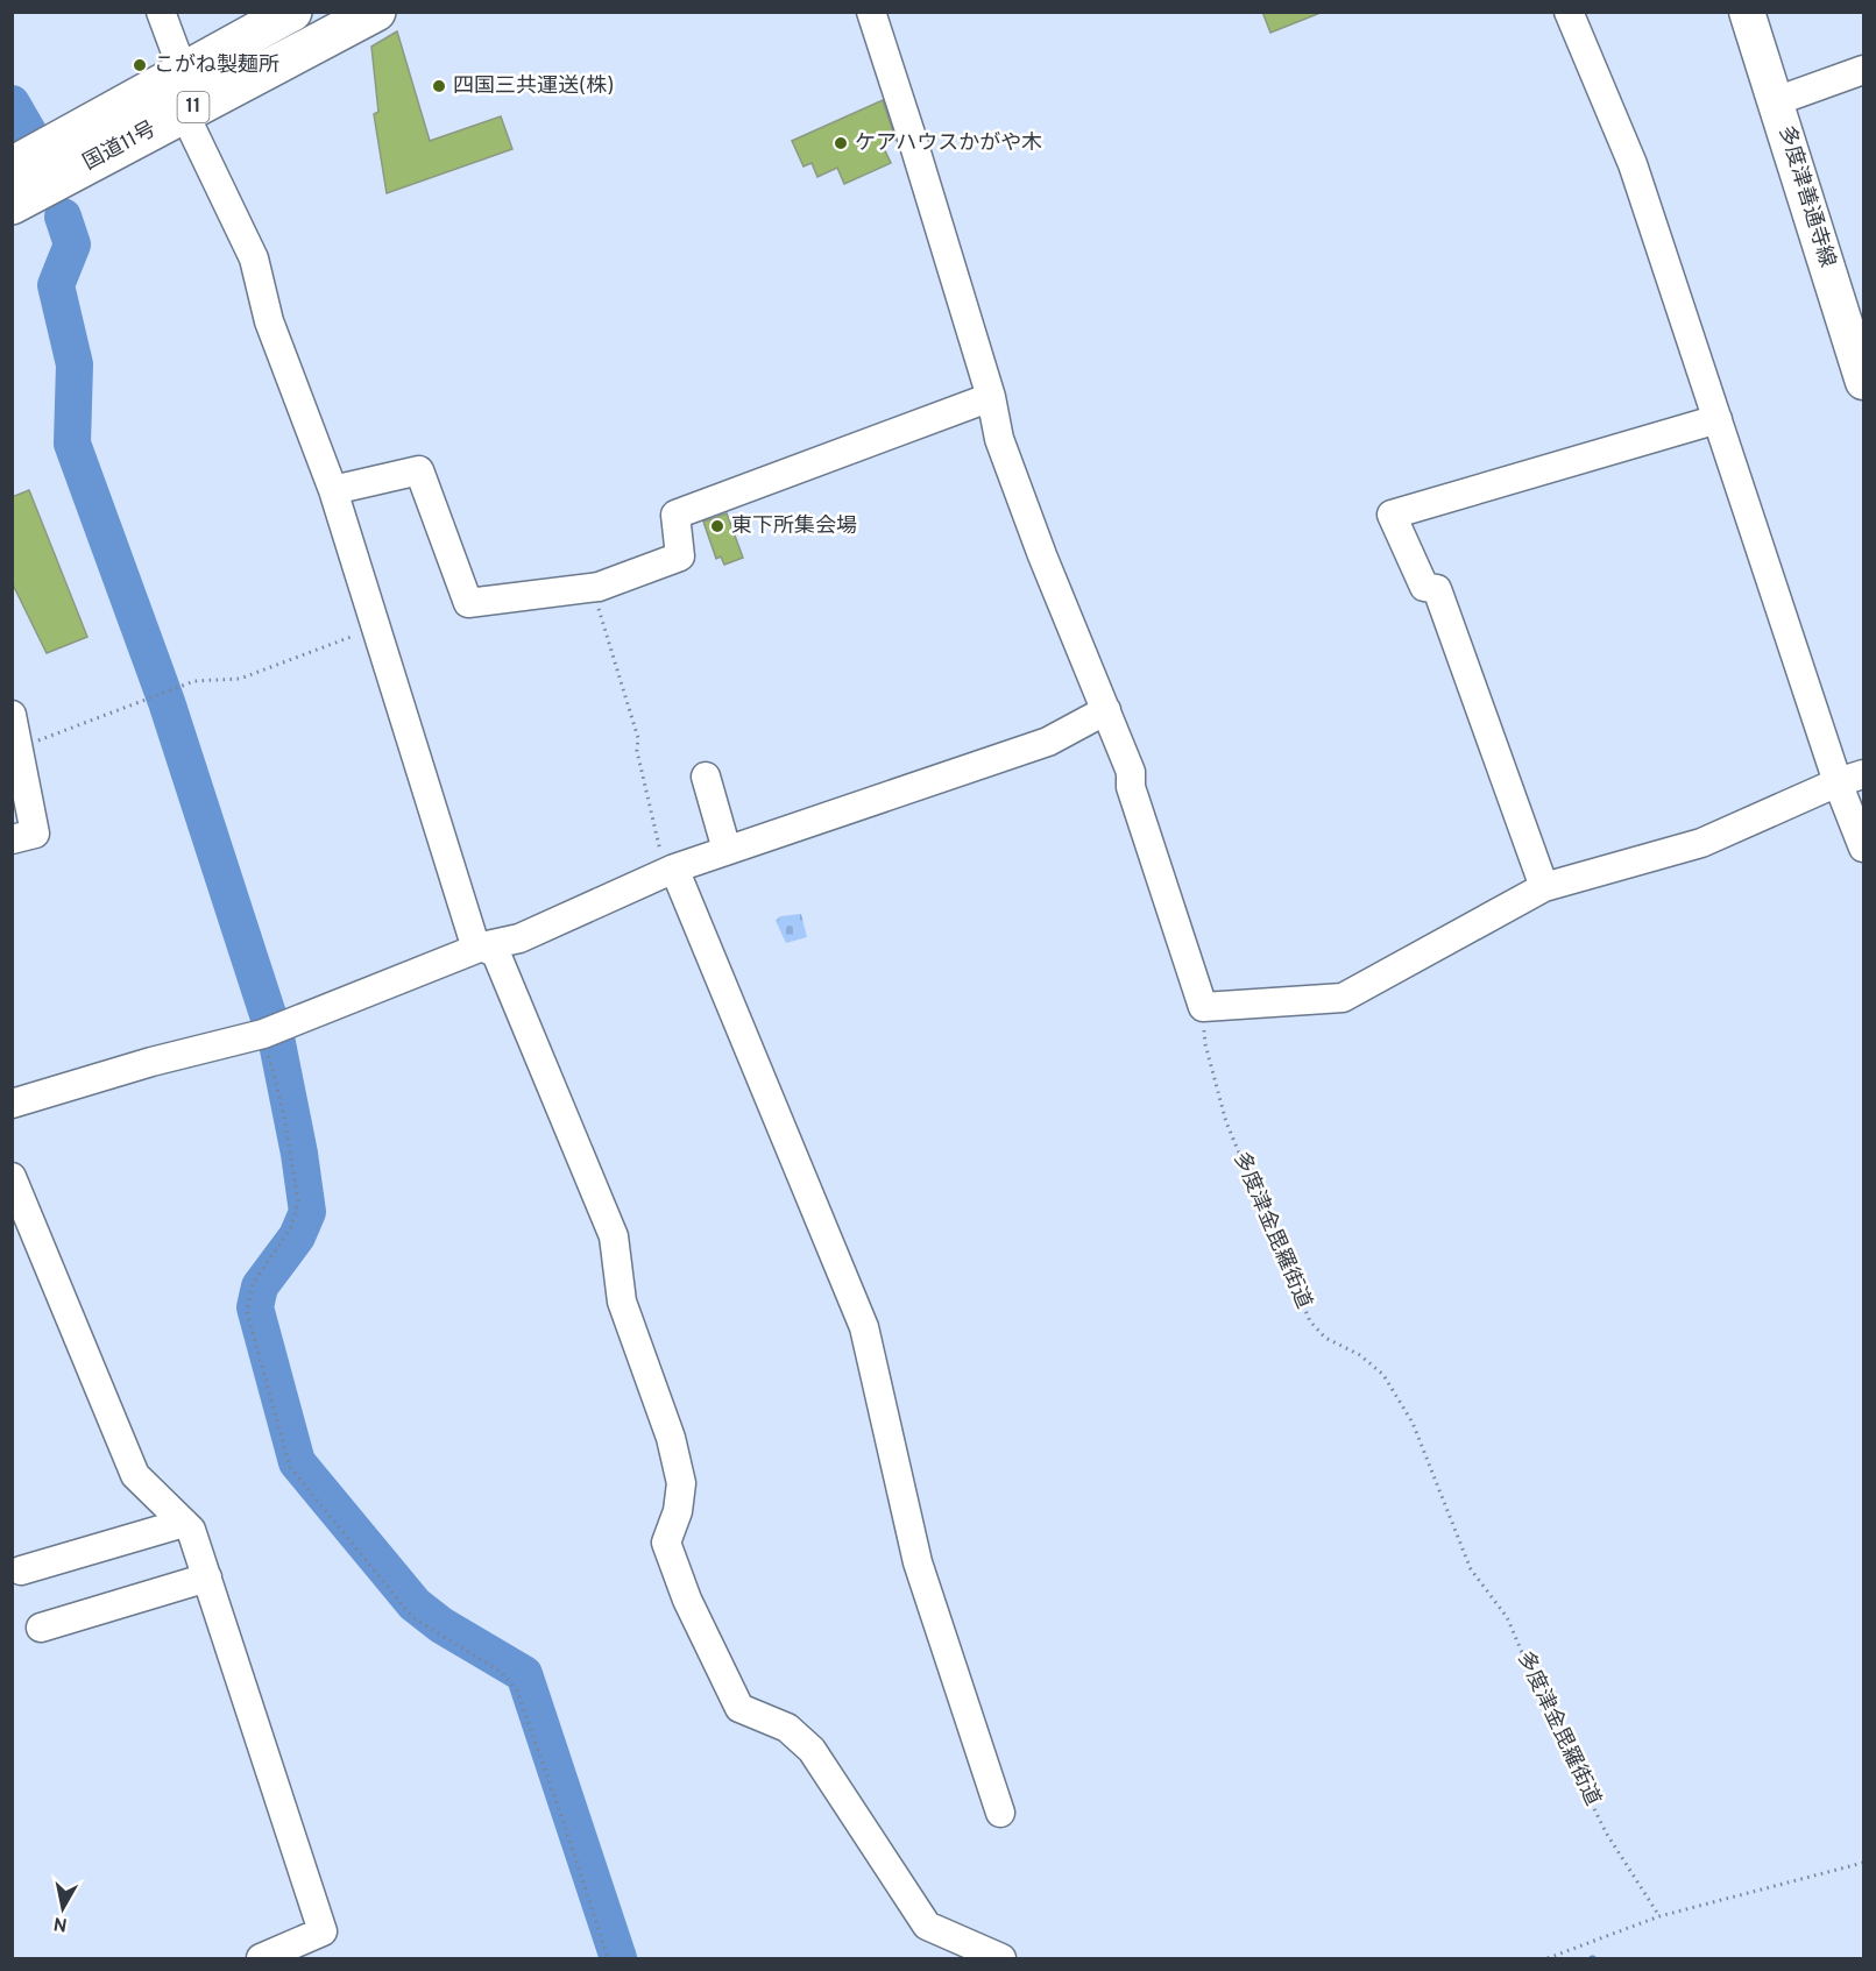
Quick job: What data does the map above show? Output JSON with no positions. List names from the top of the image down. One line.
{"streets":{"highway":["11","国道11号"],"main road":["多度津善通寺線"],"path":["多度津金毘羅街道"]},"places":["こがね製麺所","四国三共運送(株)","ケアハウスかがや木","東下所集会場"],"north":"bottom"}
